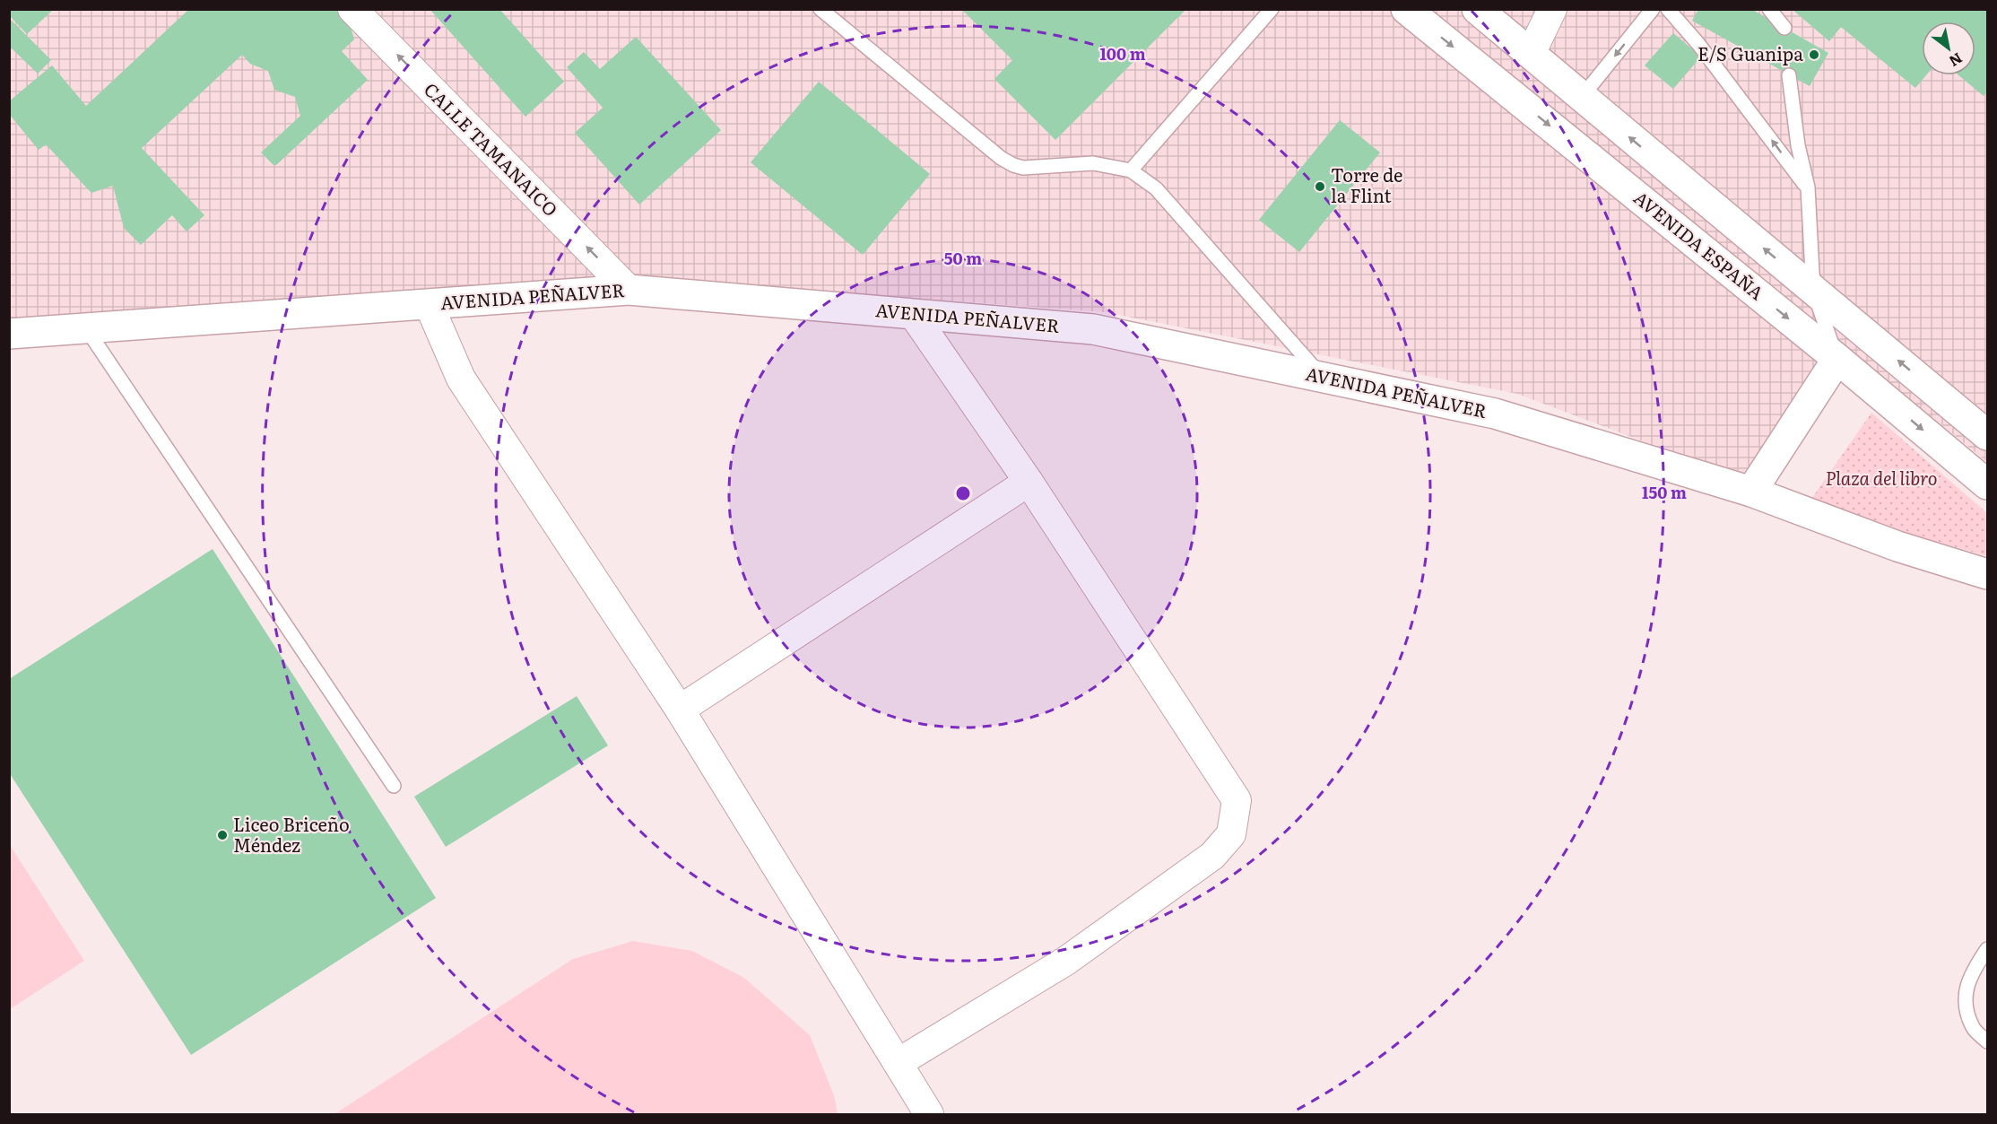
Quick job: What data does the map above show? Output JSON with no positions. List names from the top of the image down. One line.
{"streets":{"main road":["AVENIDA ESPAÑA","AVENIDA PEÑALVER"],"street":["CALLE TAMANAICO"]},"crossings":[["CALLE TAMANAICO","AVENIDA PEÑALVER"]],"parks":["Plaza del libro"],"places":["E/S Guanipa","Torre de la Flint","Liceo Briceño Méndez"],"north":"bottom right","rings":["100 m","50 m","150 m"]}
